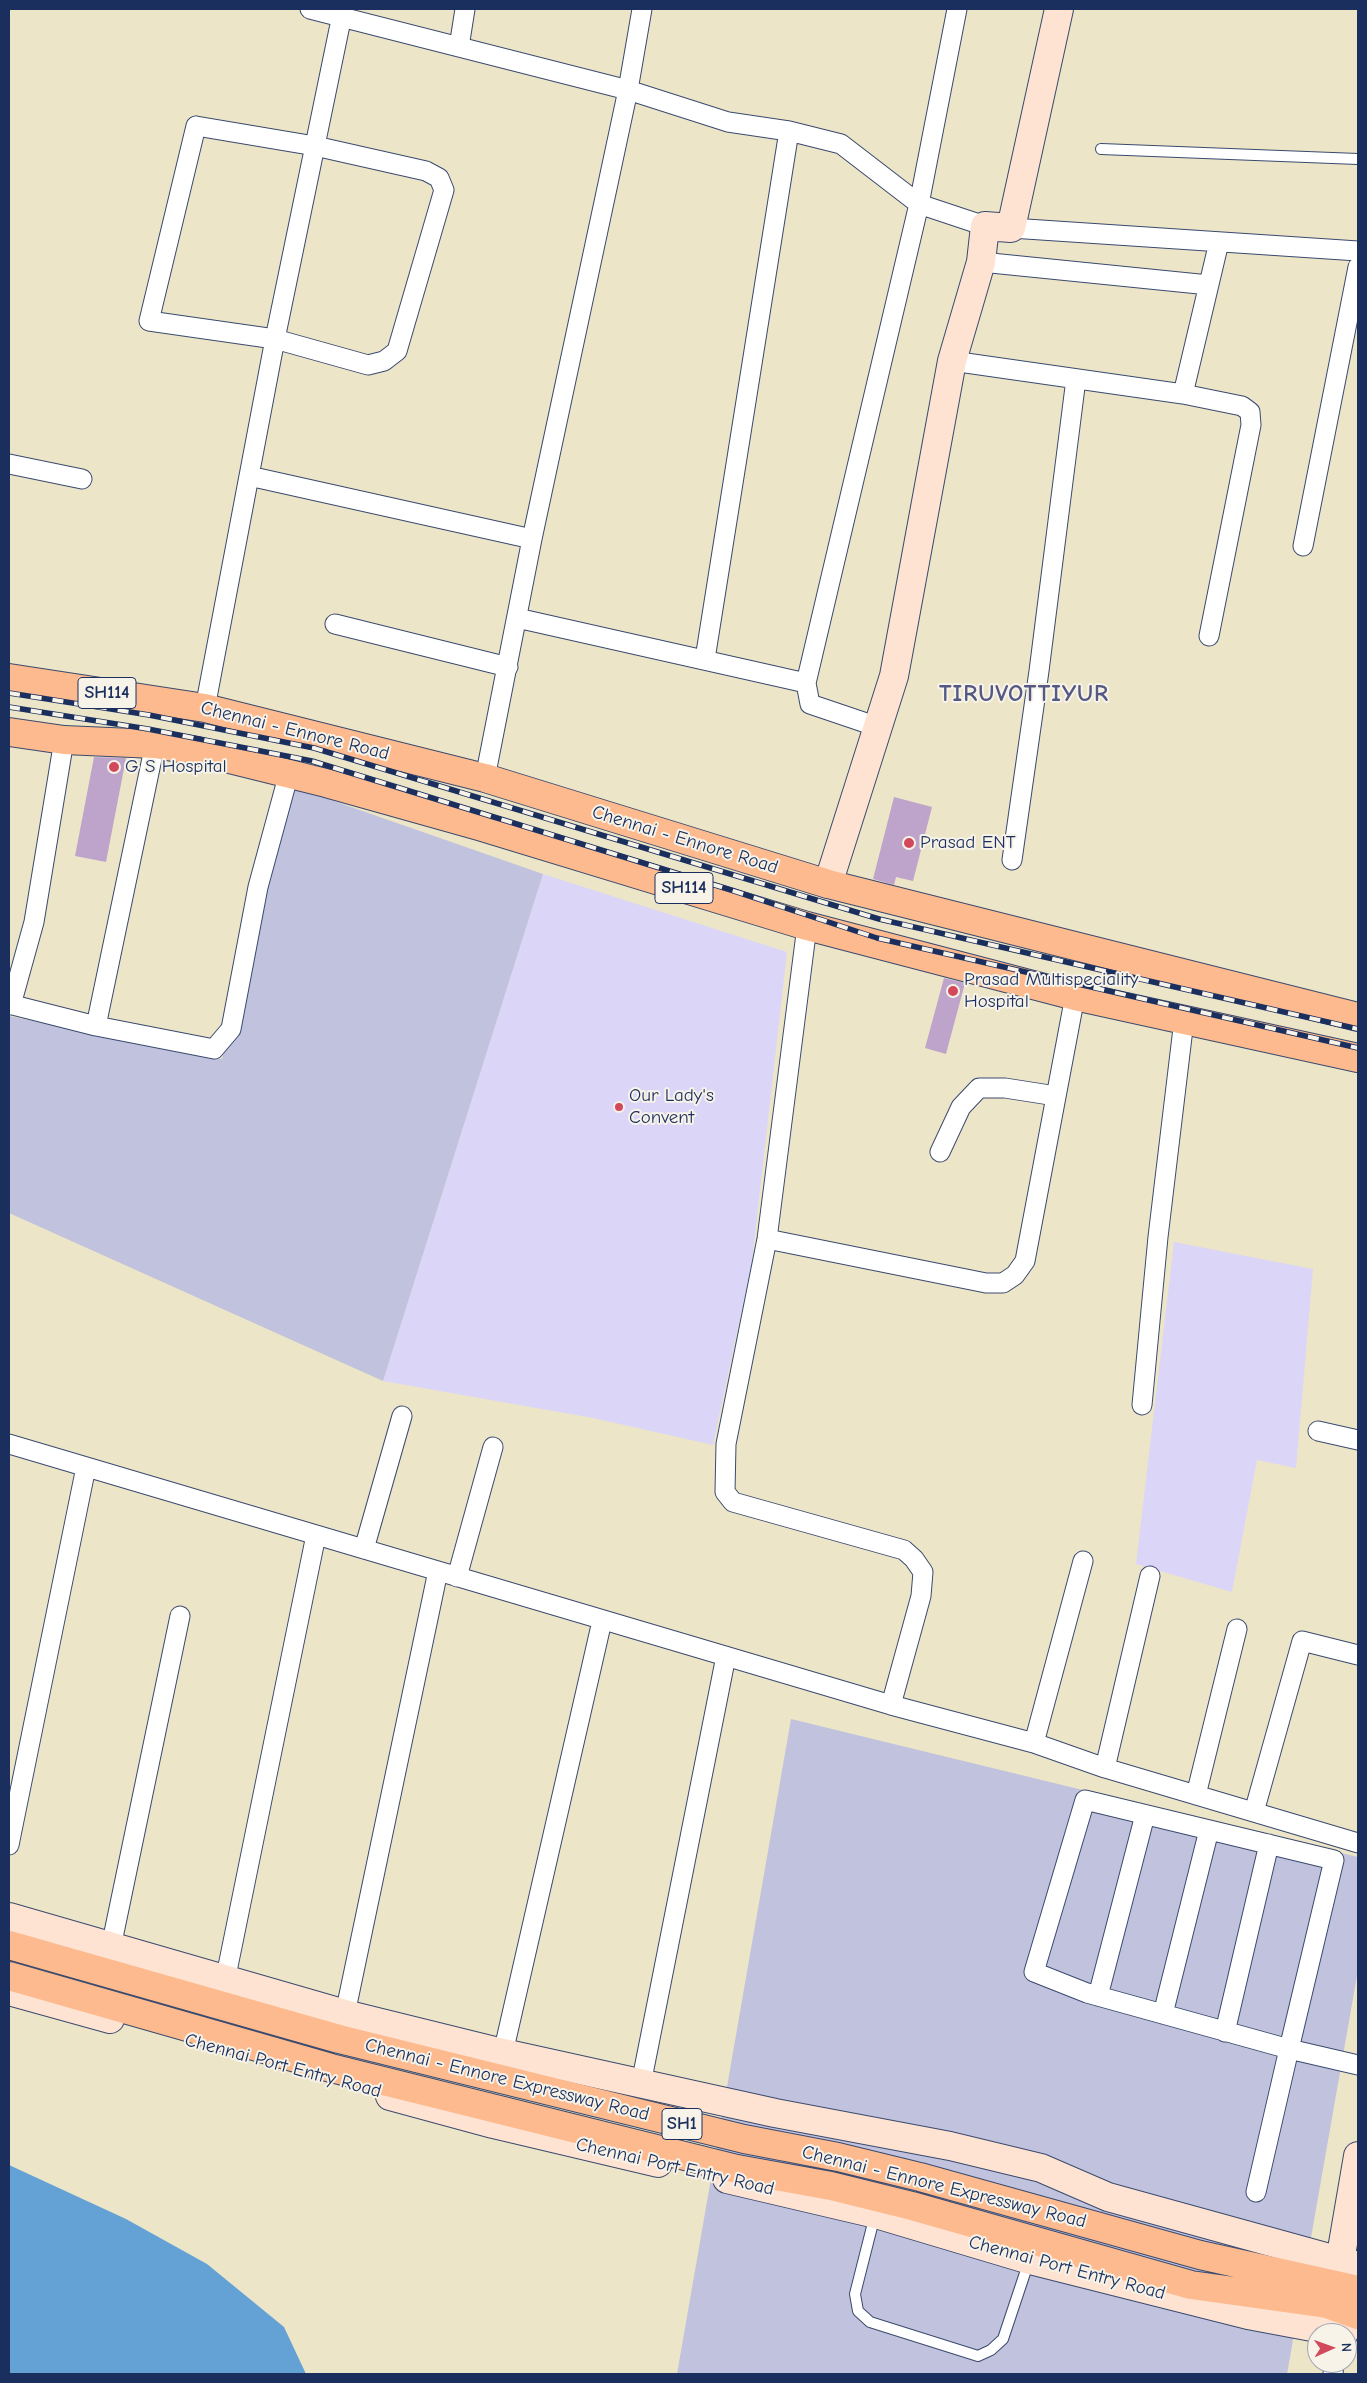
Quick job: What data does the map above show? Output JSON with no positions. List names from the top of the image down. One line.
{"streets":{"main road":["SH114","Chennai - Ennore Road","Chennai - Ennore Expressway Road","SH1"],"street":["Chennai Port Entry Road"]},"crossings":[["Chennai Port Entry Road","Chennai - Ennore Expressway Road"]],"districts":["TIRUVOTTIYUR"],"places":["G S Hospital","Prasad ENT","Prasad Multispeciality Hospital","Our Lady's Convent"],"north":"right"}
